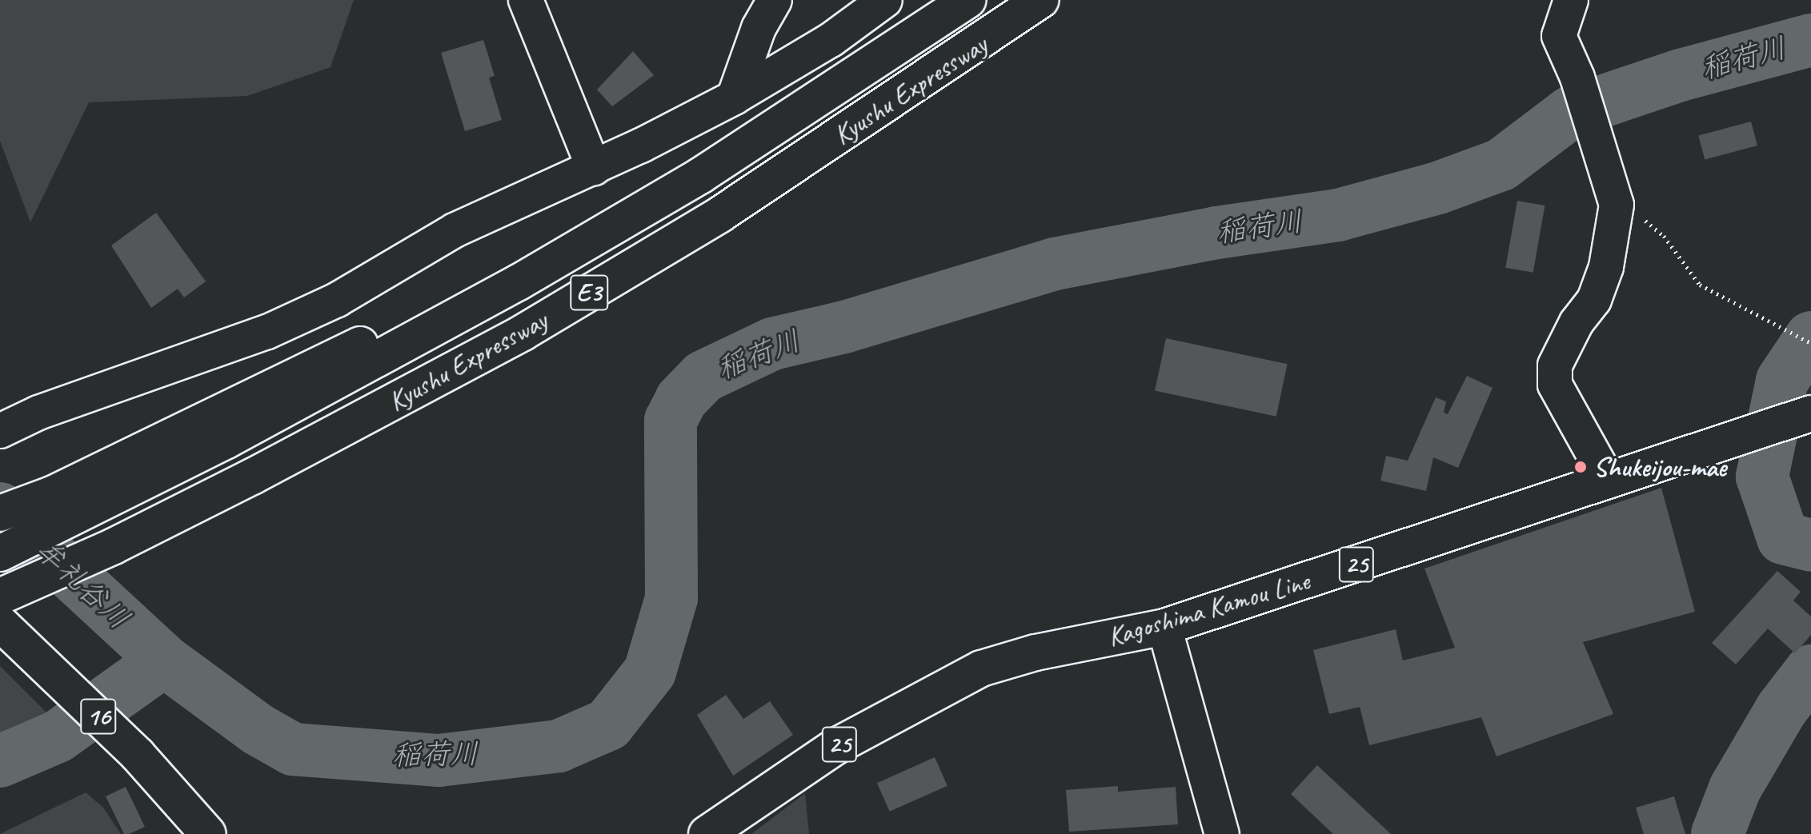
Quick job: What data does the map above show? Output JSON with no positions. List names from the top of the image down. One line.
{"streets":{"main road":["Kyushu Expressway","E3","25","Kagoshima Kamou Line","16"]},"water":["稲荷川","牟礼谷川"],"places":["Shukeijou-mae"]}
